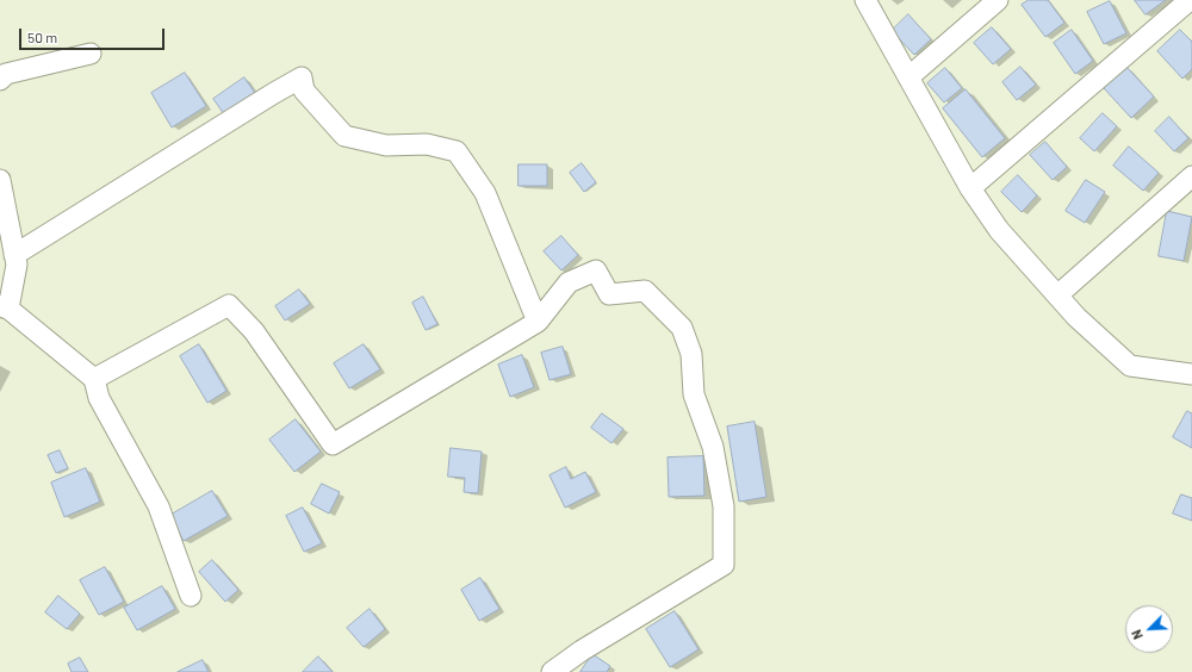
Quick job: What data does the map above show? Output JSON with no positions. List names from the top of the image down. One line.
{"scale_bar":"50 m","north":"bottom left"}
